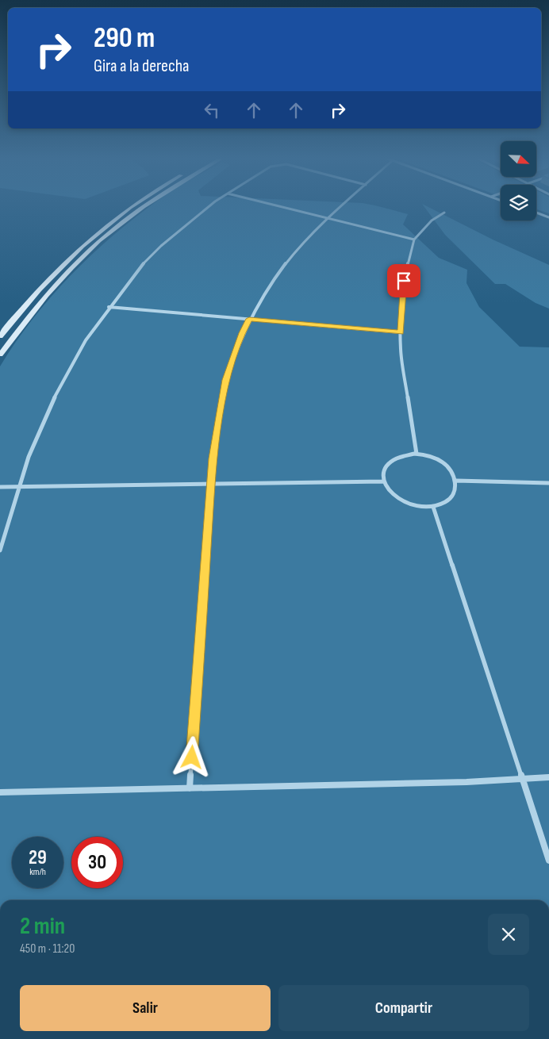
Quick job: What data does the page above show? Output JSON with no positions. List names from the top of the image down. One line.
{"north":"bottom right","page":{"turn":["290 m","Gira a la derecha"],"speed":"29 km/h","limit":"30","heading":["2 min","450 m · 11:20"],"buttons":["Salir","Compartir"]}}
